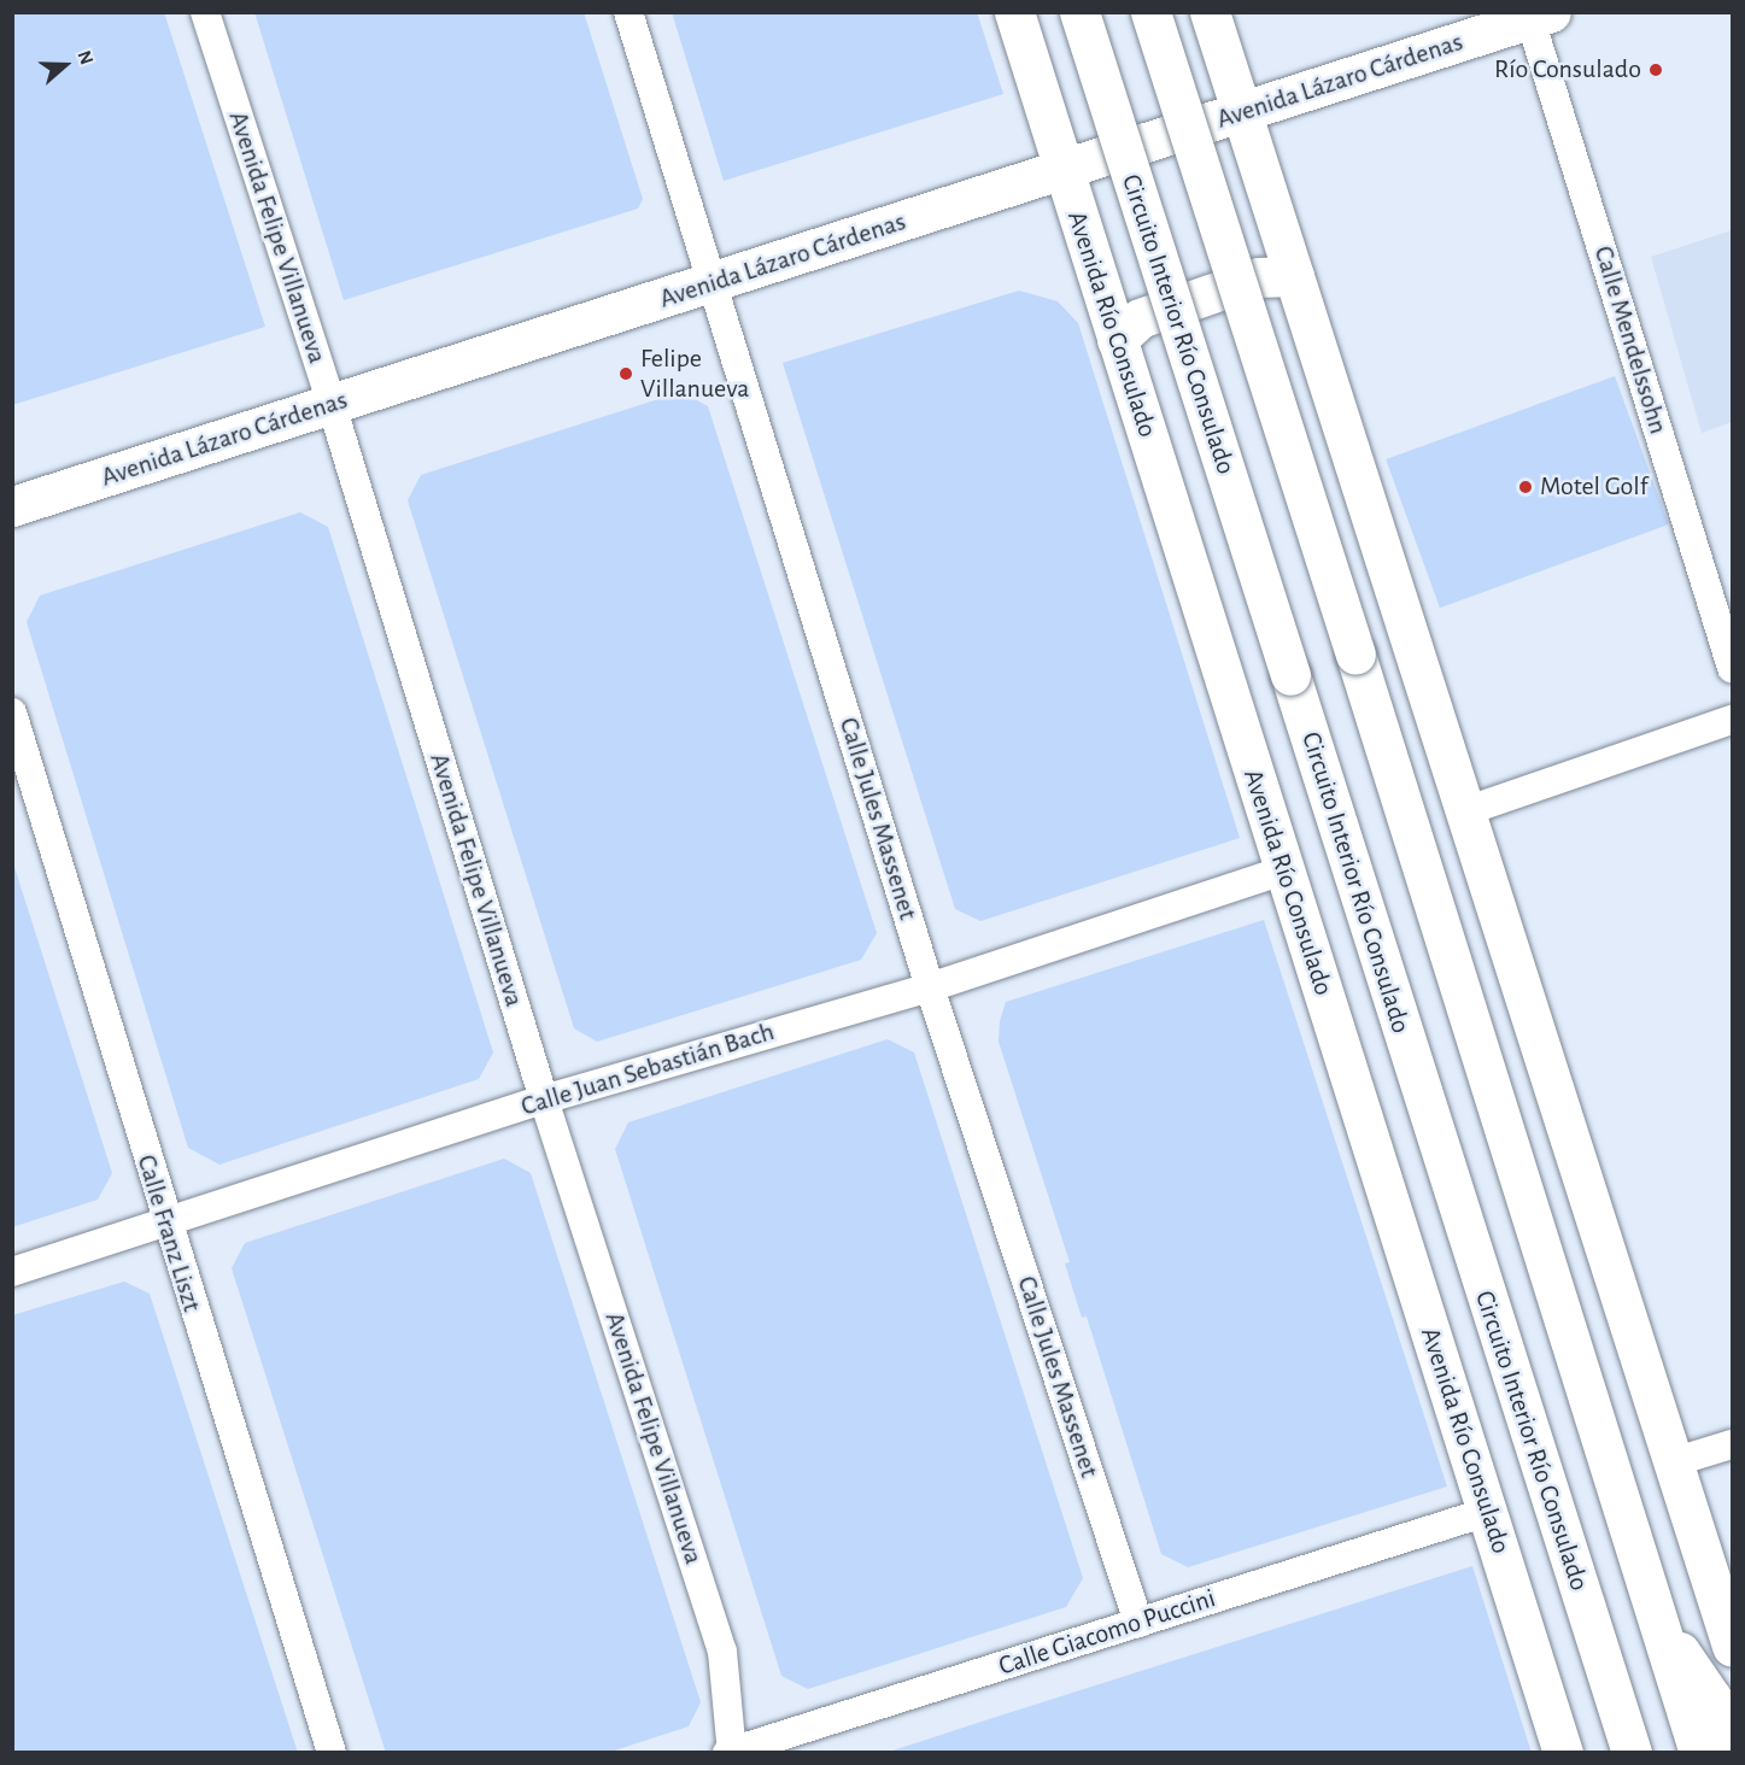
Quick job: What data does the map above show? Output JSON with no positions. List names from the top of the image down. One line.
{"streets":{"main road":["Avenida Lázaro Cárdenas","Avenida Río Consulado","Circuito Interior Río Consulado"],"street":["Avenida Felipe Villanueva","Calle Mendelssohn","Calle Jules Massenet","Calle Juan Sebastián Bach","Calle Franz Liszt","Calle Giacomo Puccini"]},"crossings":[["Avenida Lázaro Cárdenas","Avenida Felipe Villanueva"],["Avenida Lázaro Cárdenas","Avenida Río Consulado"],["Avenida Lázaro Cárdenas","Calle Mendelssohn"],["Avenida Lázaro Cárdenas","Calle Jules Massenet"],["Avenida Felipe Villanueva","Calle Juan Sebastián Bach"],["Avenida Felipe Villanueva","Calle Giacomo Puccini"],["Avenida Río Consulado","Calle Juan Sebastián Bach"],["Avenida Río Consulado","Calle Giacomo Puccini"],["Calle Jules Massenet","Calle Juan Sebastián Bach"],["Calle Jules Massenet","Calle Giacomo Puccini"],["Calle Juan Sebastián Bach","Calle Franz Liszt"]],"places":["Río Consulado","Felipe Villanueva","Motel Golf"],"north":"right"}
